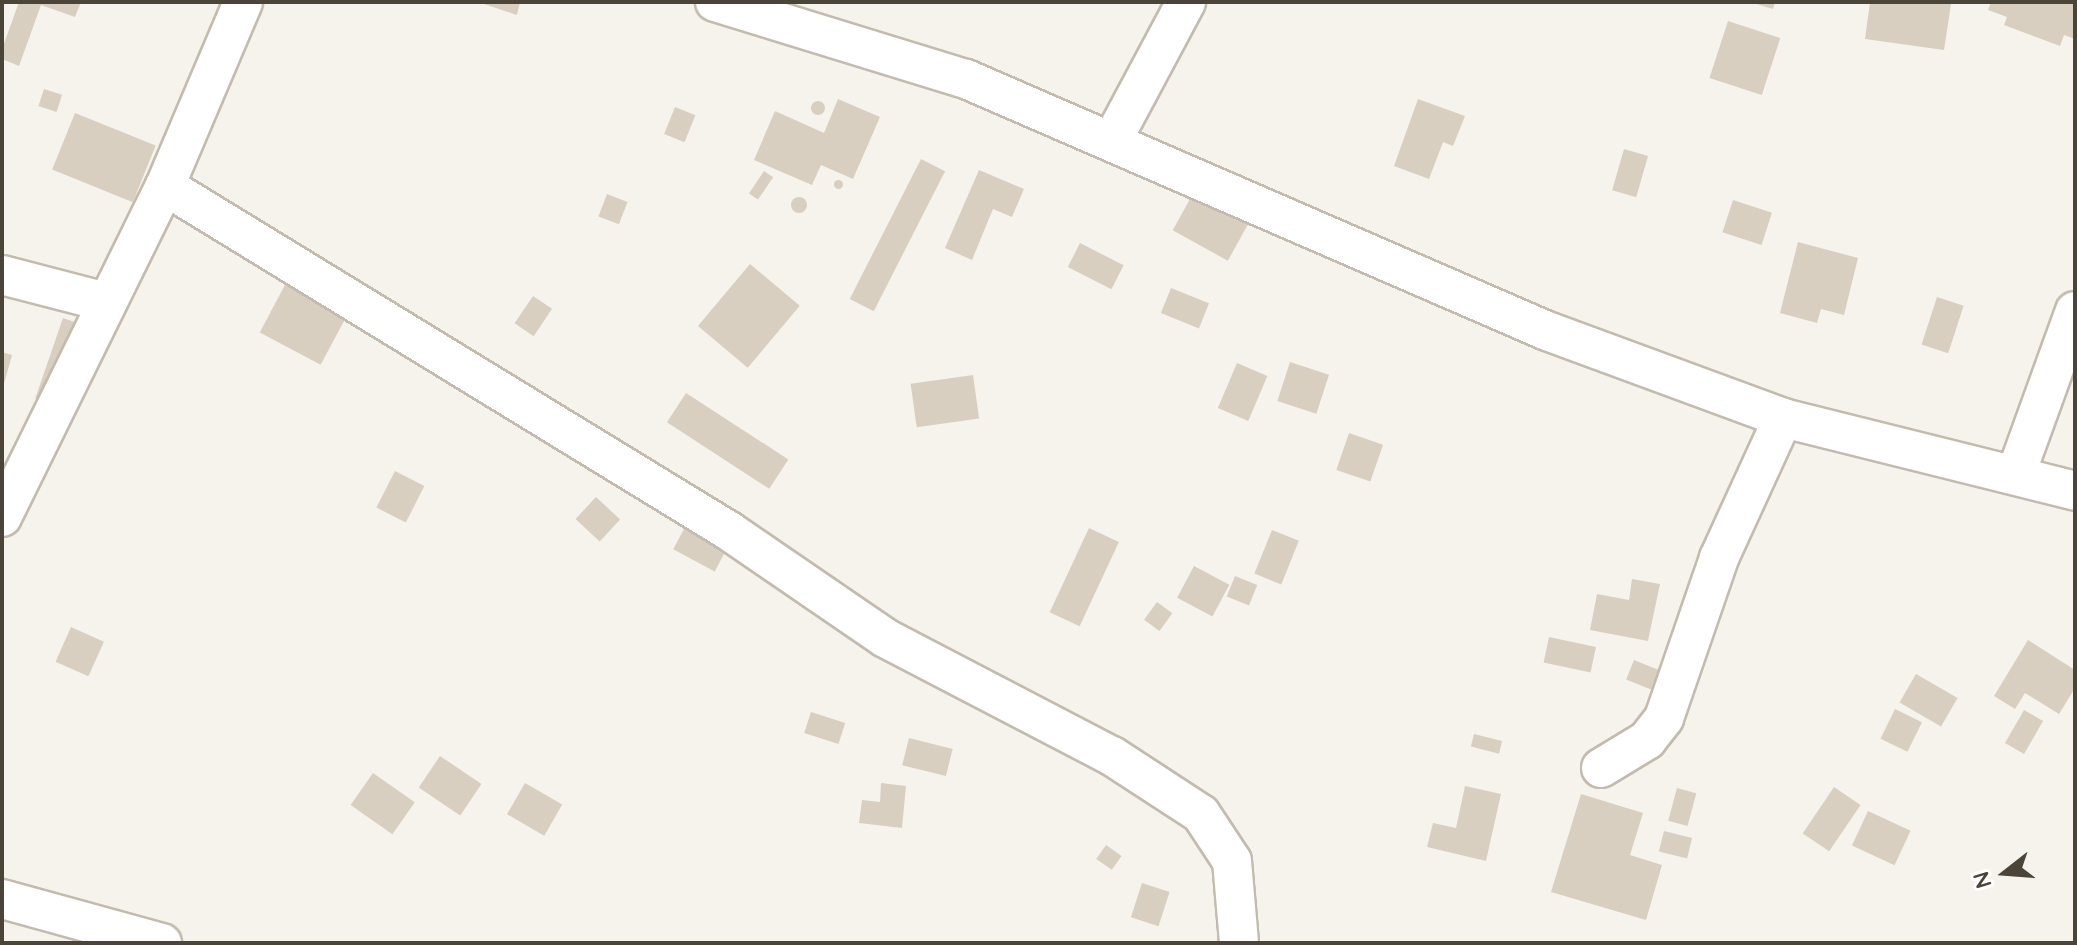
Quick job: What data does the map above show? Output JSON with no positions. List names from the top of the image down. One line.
{"north":"left"}
